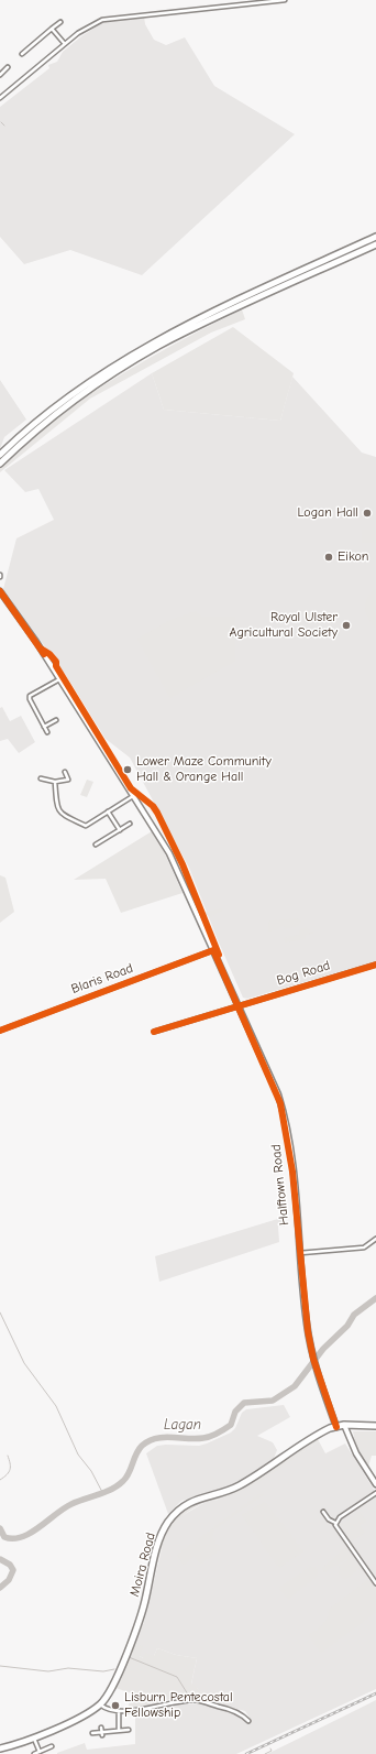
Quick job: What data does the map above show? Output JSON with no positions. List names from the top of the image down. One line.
{"streets":{"highway":["Moira Road"],"street":["Bog Road","Blaris Road","Halftown Road"]},"crossings":[["Bog Road","Halftown Road"],["Blaris Road","Halftown Road"],["Halftown Road","Moira Road"]],"water":["Lagan"],"places":["Logan Hall","Eikon","Royal Ulster Agricultural Society","Lower Maze Community Hall & Orange Hall","Lisburn Pentecostal Fellowship"]}
